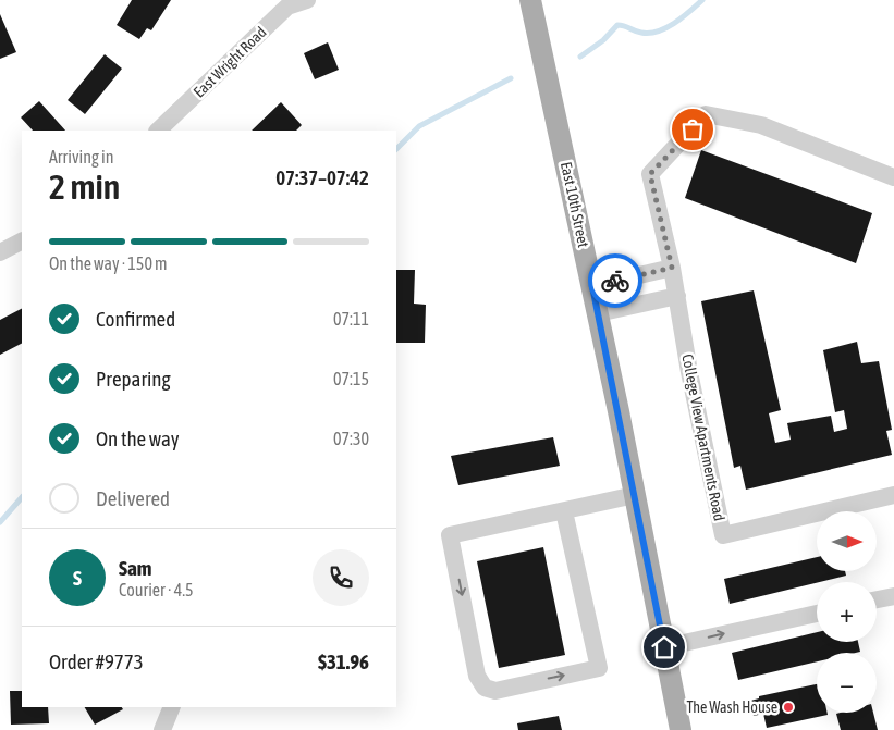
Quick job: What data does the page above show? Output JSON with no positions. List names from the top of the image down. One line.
{"streets":{"main road":["East 10th Street"],"street":["East Wright Road","College View Apartments Road"]},"places":["The Wash House"],"north":"right","page":{"heading":["2 min","Arriving in","07:37–07:42"],"panel":["Sam","Courier · 4.5","Order #9773","$31.96"],"bar":"On the way · 150 m","list":[["Confirmed","07:11"],["Preparing","07:15"],["On the way","07:30"],"Delivered"],"map_buttons":["+","−"],"round":"S"}}
